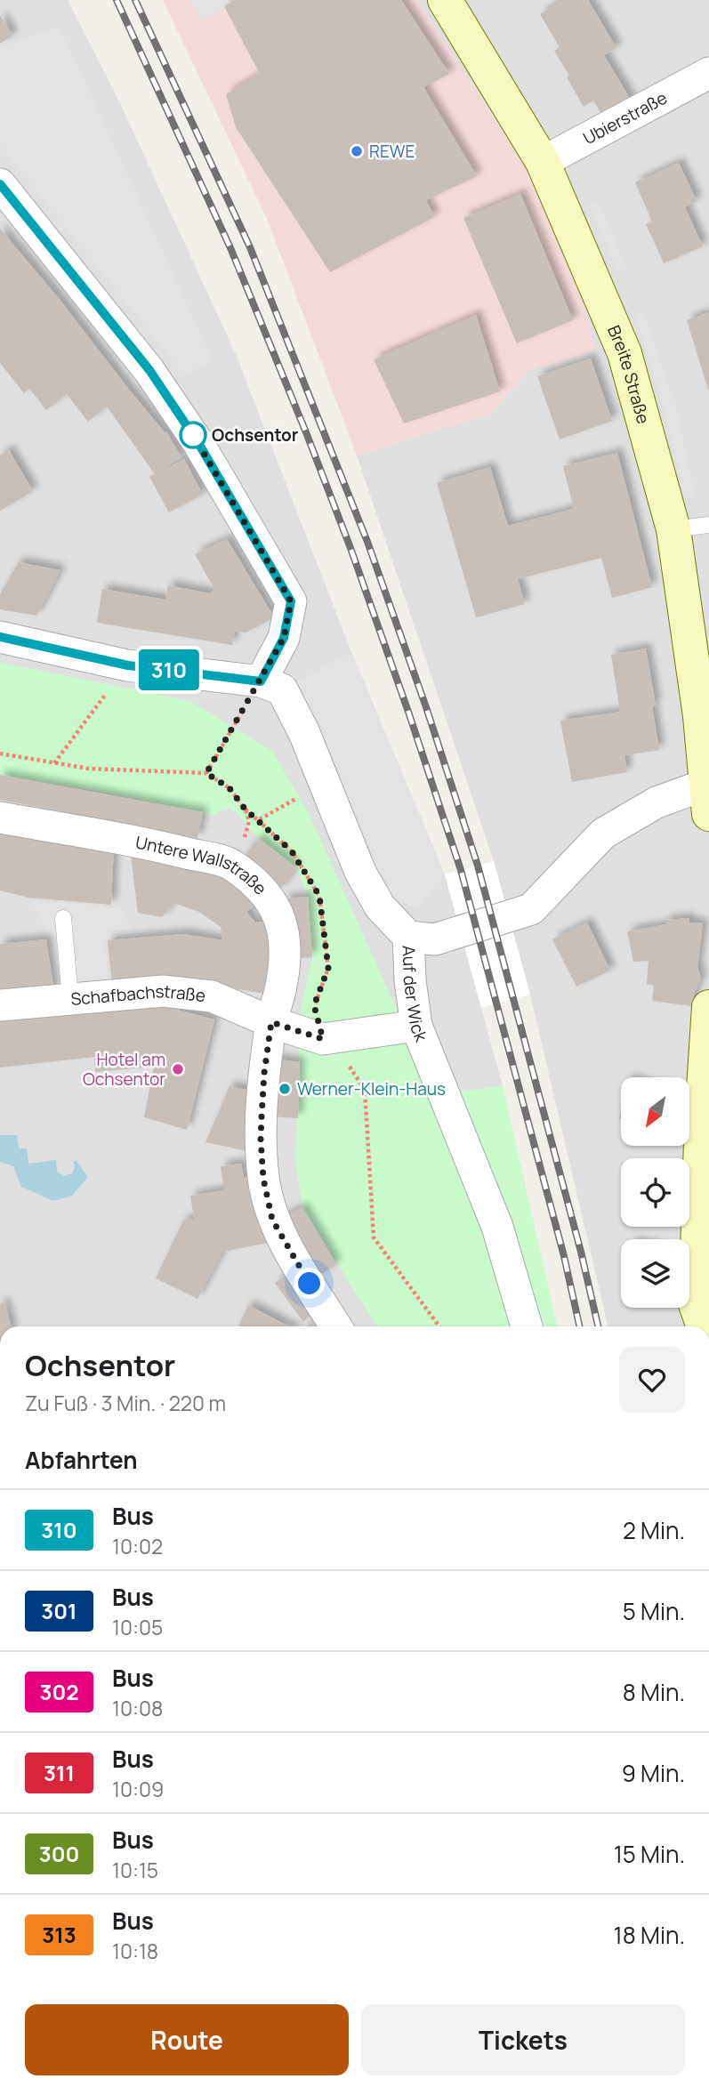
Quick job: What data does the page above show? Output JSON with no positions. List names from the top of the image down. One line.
{"streets":{"street":["Ubierstraße","Breite Straße","Untere Wallstraße","Auf der Wick","Schafbachstraße"]},"crossings":[["Ubierstraße","Breite Straße"],["Breite Straße","Auf der Wick"],["Untere Wallstraße","Schafbachstraße"]],"places":["REWE","Ochsentor","Hotel am Ochsentor","Werner-Klein-Haus"],"lines":["bus line 310"],"north":"bottom left","page":{"on_map":"310","heading":[["Ochsentor","Zu Fuß · 3 Min. · 220 m"],"Abfahrten"],"list":[{"mark":"310","name":"Bus","note":"10:02","value":"2 Min."},{"mark":"301","name":"Bus","note":"10:05","value":"5 Min."},{"mark":"302","name":"Bus","note":"10:08","value":"8 Min."},{"mark":"311","name":"Bus","note":"10:09","value":"9 Min."},{"mark":"300","name":"Bus","note":"10:15","value":"15 Min."},{"mark":"313","name":"Bus","note":"10:18","value":"18 Min."}],"buttons":["Route","Tickets"]}}
